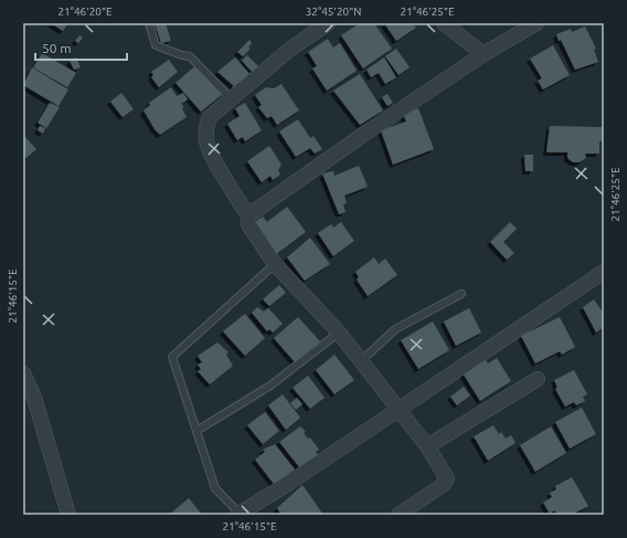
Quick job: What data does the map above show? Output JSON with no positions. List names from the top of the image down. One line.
{"scale_bar":"50 m","coordinates":["21°46'20\"E","32°45'20\"N","21°46'25\"E","21°46'15\"E"]}
